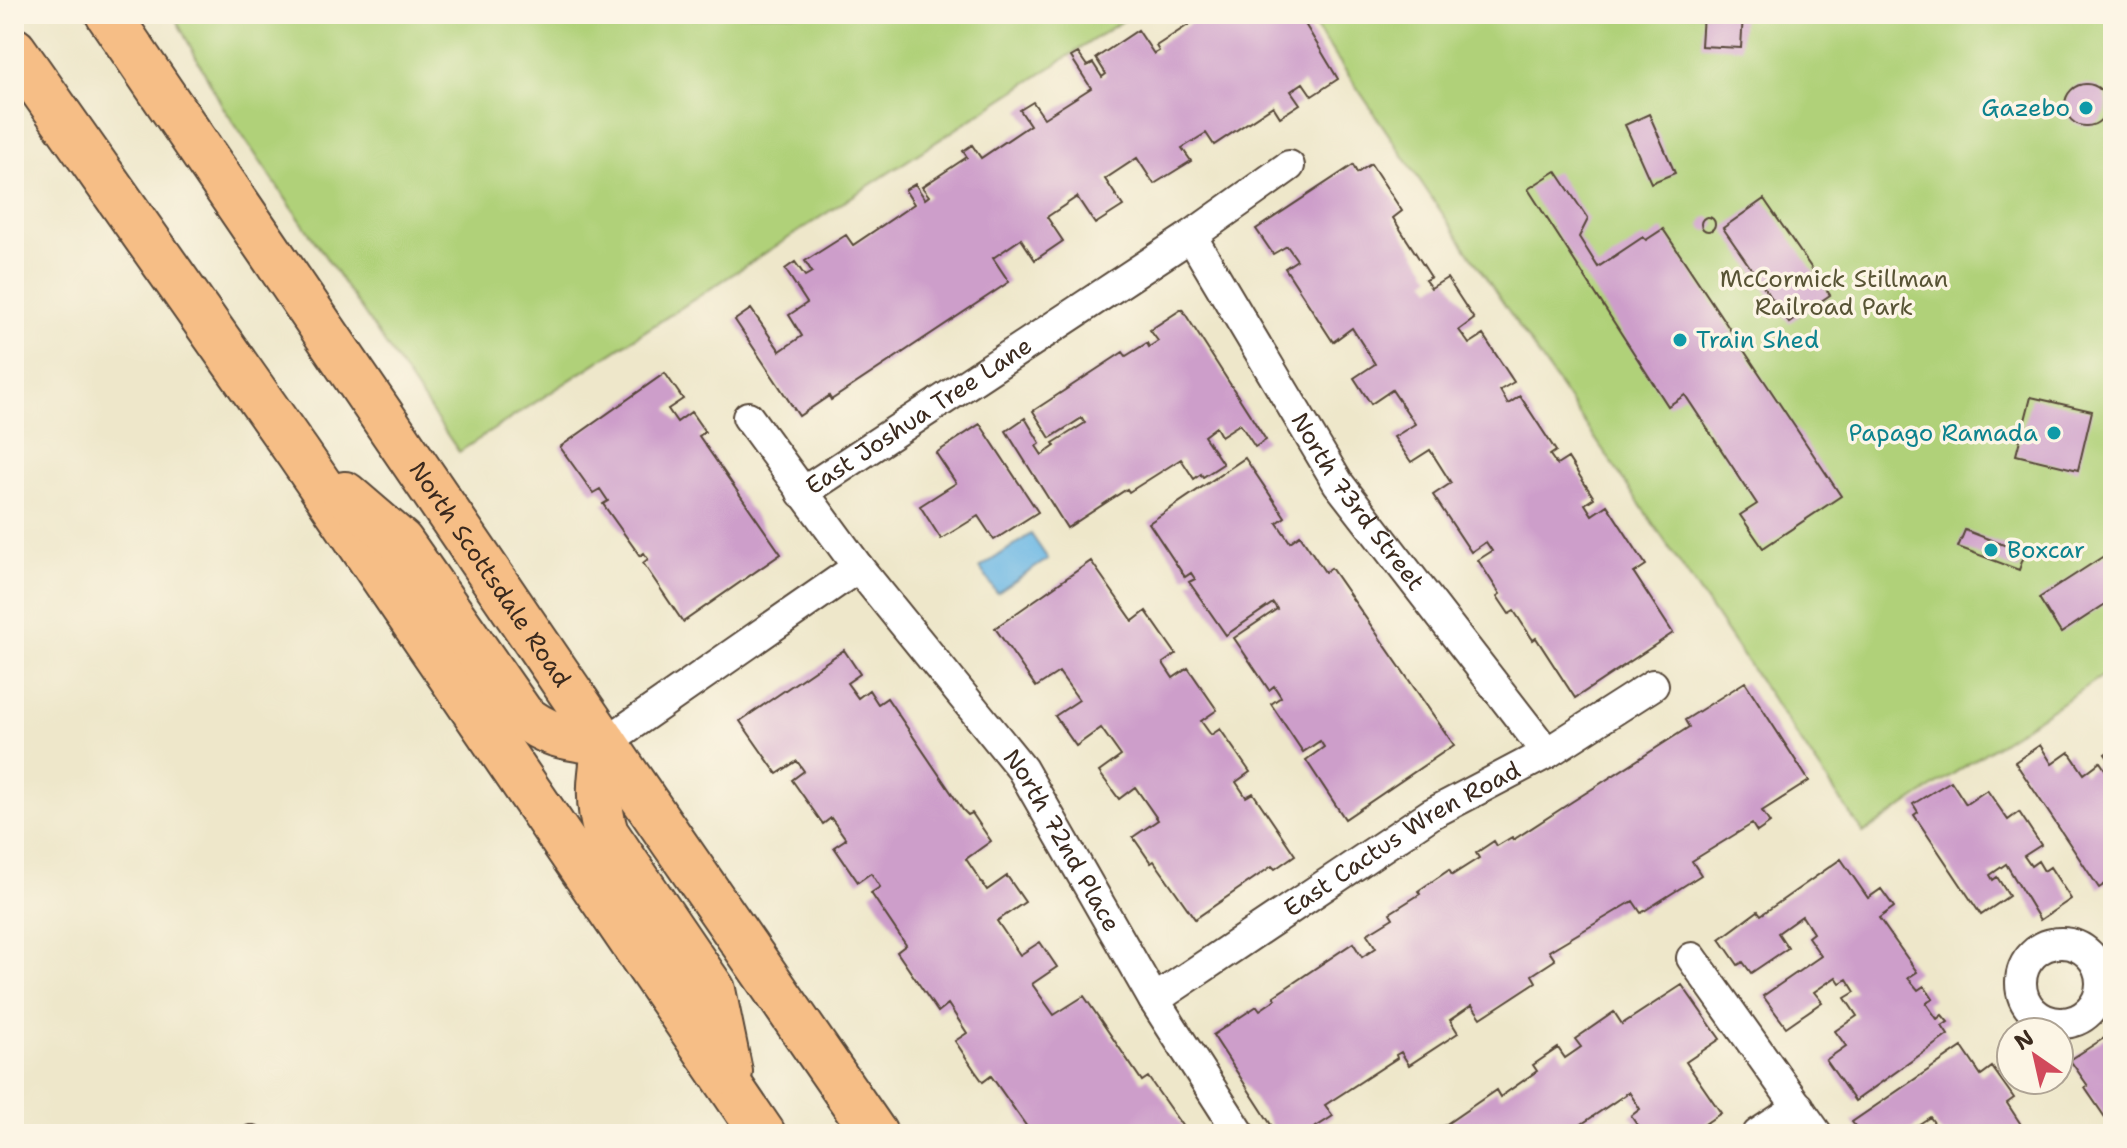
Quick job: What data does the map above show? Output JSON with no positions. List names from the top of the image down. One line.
{"streets":{"main road":["North Scottsdale Road"],"street":["East Joshua Tree Lane","North 73rd Street","East Cactus Wren Road","North 72nd Place"]},"crossings":[["East Joshua Tree Lane","North 73rd Street"],["East Joshua Tree Lane","North 72nd Place"],["North 73rd Street","East Cactus Wren Road"],["East Cactus Wren Road","North 72nd Place"]],"parks":["McCormick Stillman Railroad Park"],"places":["Gazebo","Train Shed","Papago Ramada","Boxcar"],"north":"top left"}
